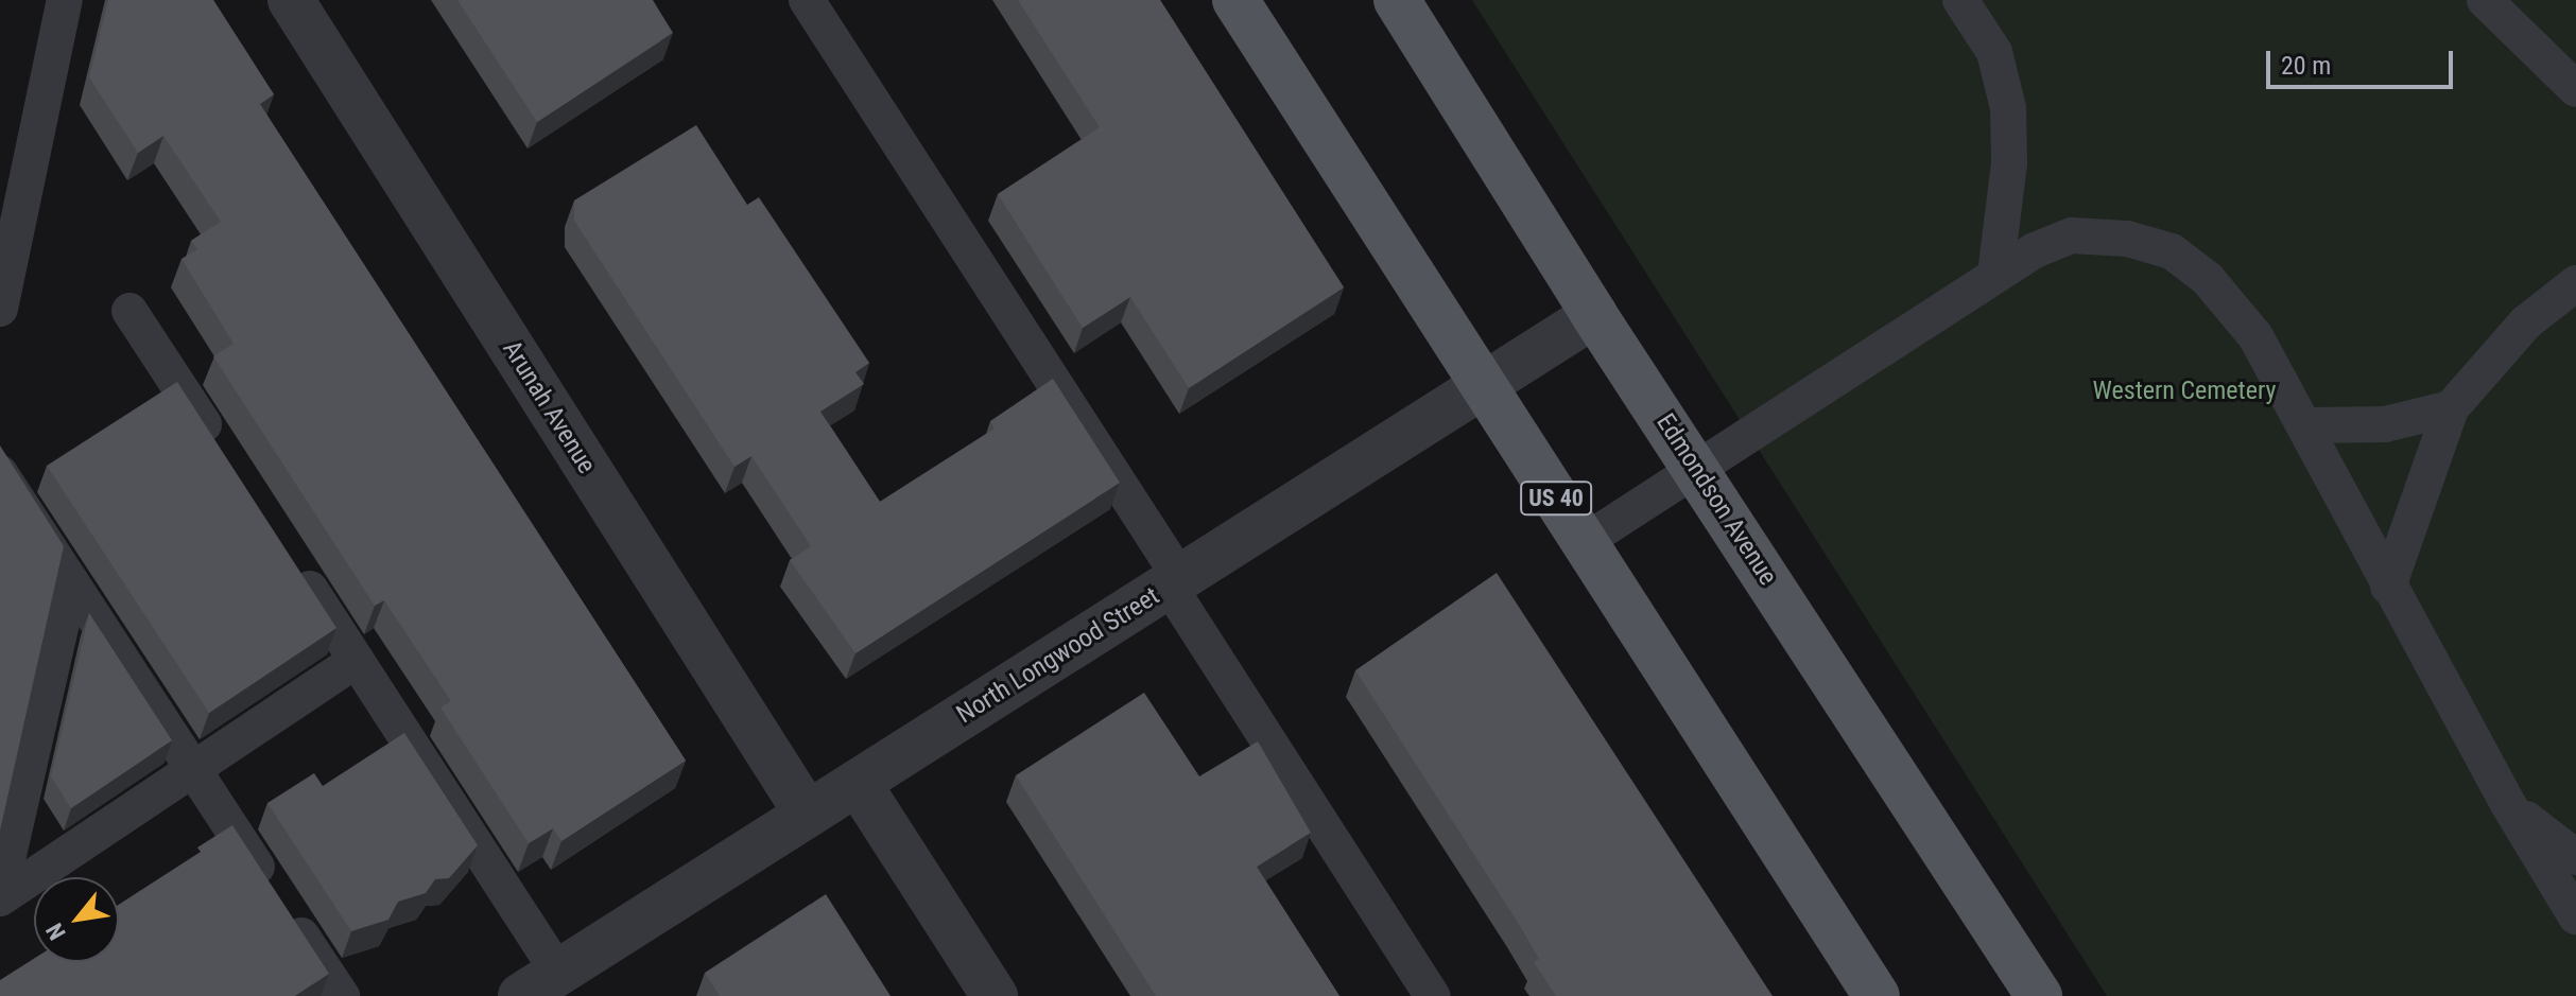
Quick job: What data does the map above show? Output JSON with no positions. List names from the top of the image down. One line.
{"streets":{"main road":["US 40","Edmondson Avenue"],"street":["Arunah Avenue","North Longwood Street"]},"crossings":[["Arunah Avenue","North Longwood Street"],["US 40","North Longwood Street"],["Edmondson Avenue","North Longwood Street"]],"parks":["Western Cemetery"],"scale_bar":"20 m","north":"bottom left"}
